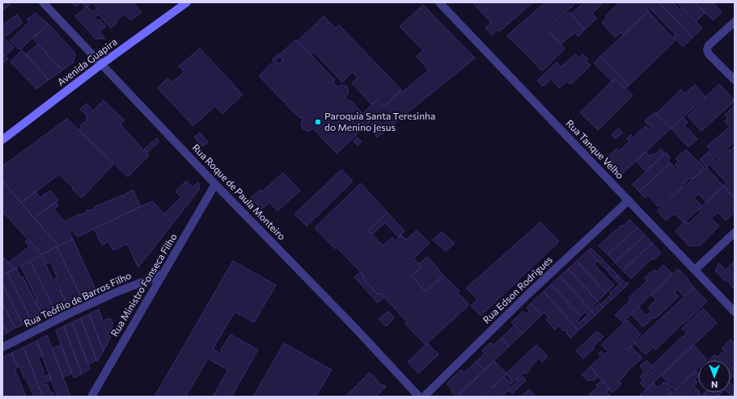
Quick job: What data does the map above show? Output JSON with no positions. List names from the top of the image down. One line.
{"streets":{"main road":["Avenida Guapira"],"street":["Rua Tanque Velho","Rua Roque de Paula Monteiro","Rua Ministro Fonseca Filho","Rua Edson Rodrigues","Rua Teófilo de Barros Filho"]},"crossings":[["Avenida Guapira","Rua Roque de Paula Monteiro"],["Rua Tanque Velho","Rua Edson Rodrigues"],["Rua Roque de Paula Monteiro","Rua Ministro Fonseca Filho"],["Rua Ministro Fonseca Filho","Rua Teófilo de Barros Filho"]],"places":["Paroquia Santa Teresinha do Menino Jesus"],"north":"bottom"}
